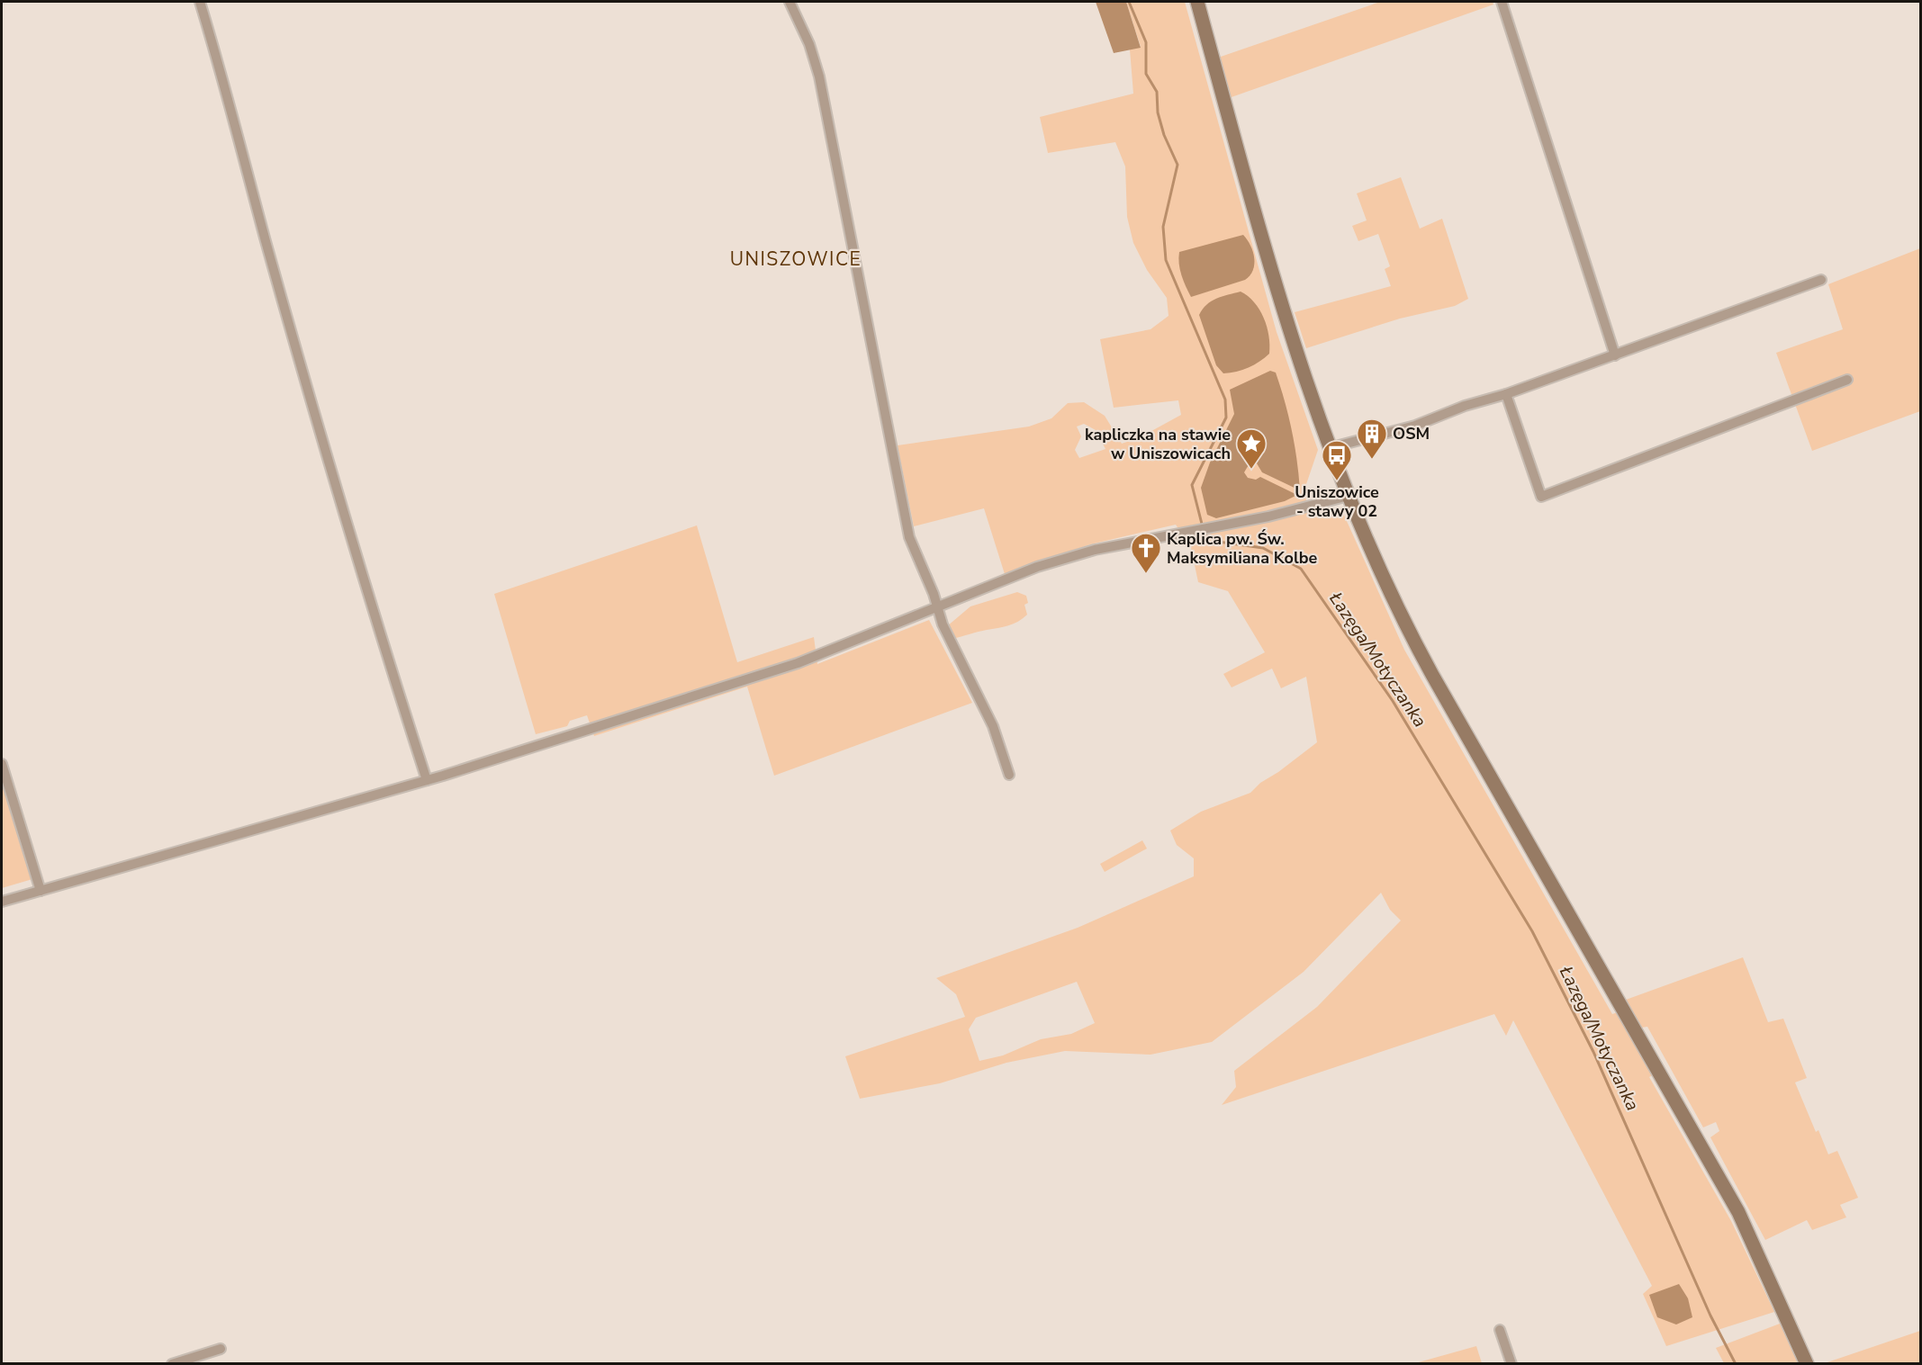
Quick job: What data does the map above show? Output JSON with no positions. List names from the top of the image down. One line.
{"districts":["UNISZOWICE"],"water":["Łazęga/Motyczanka"],"places":{"building":["OSM"],"place":["kapliczka na stawie w Uniszowicach"],"bus stop":["Uniszowice - stawy 02"],"church":["Kaplica pw. Św. Maksymiliana Kolbe"]}}
